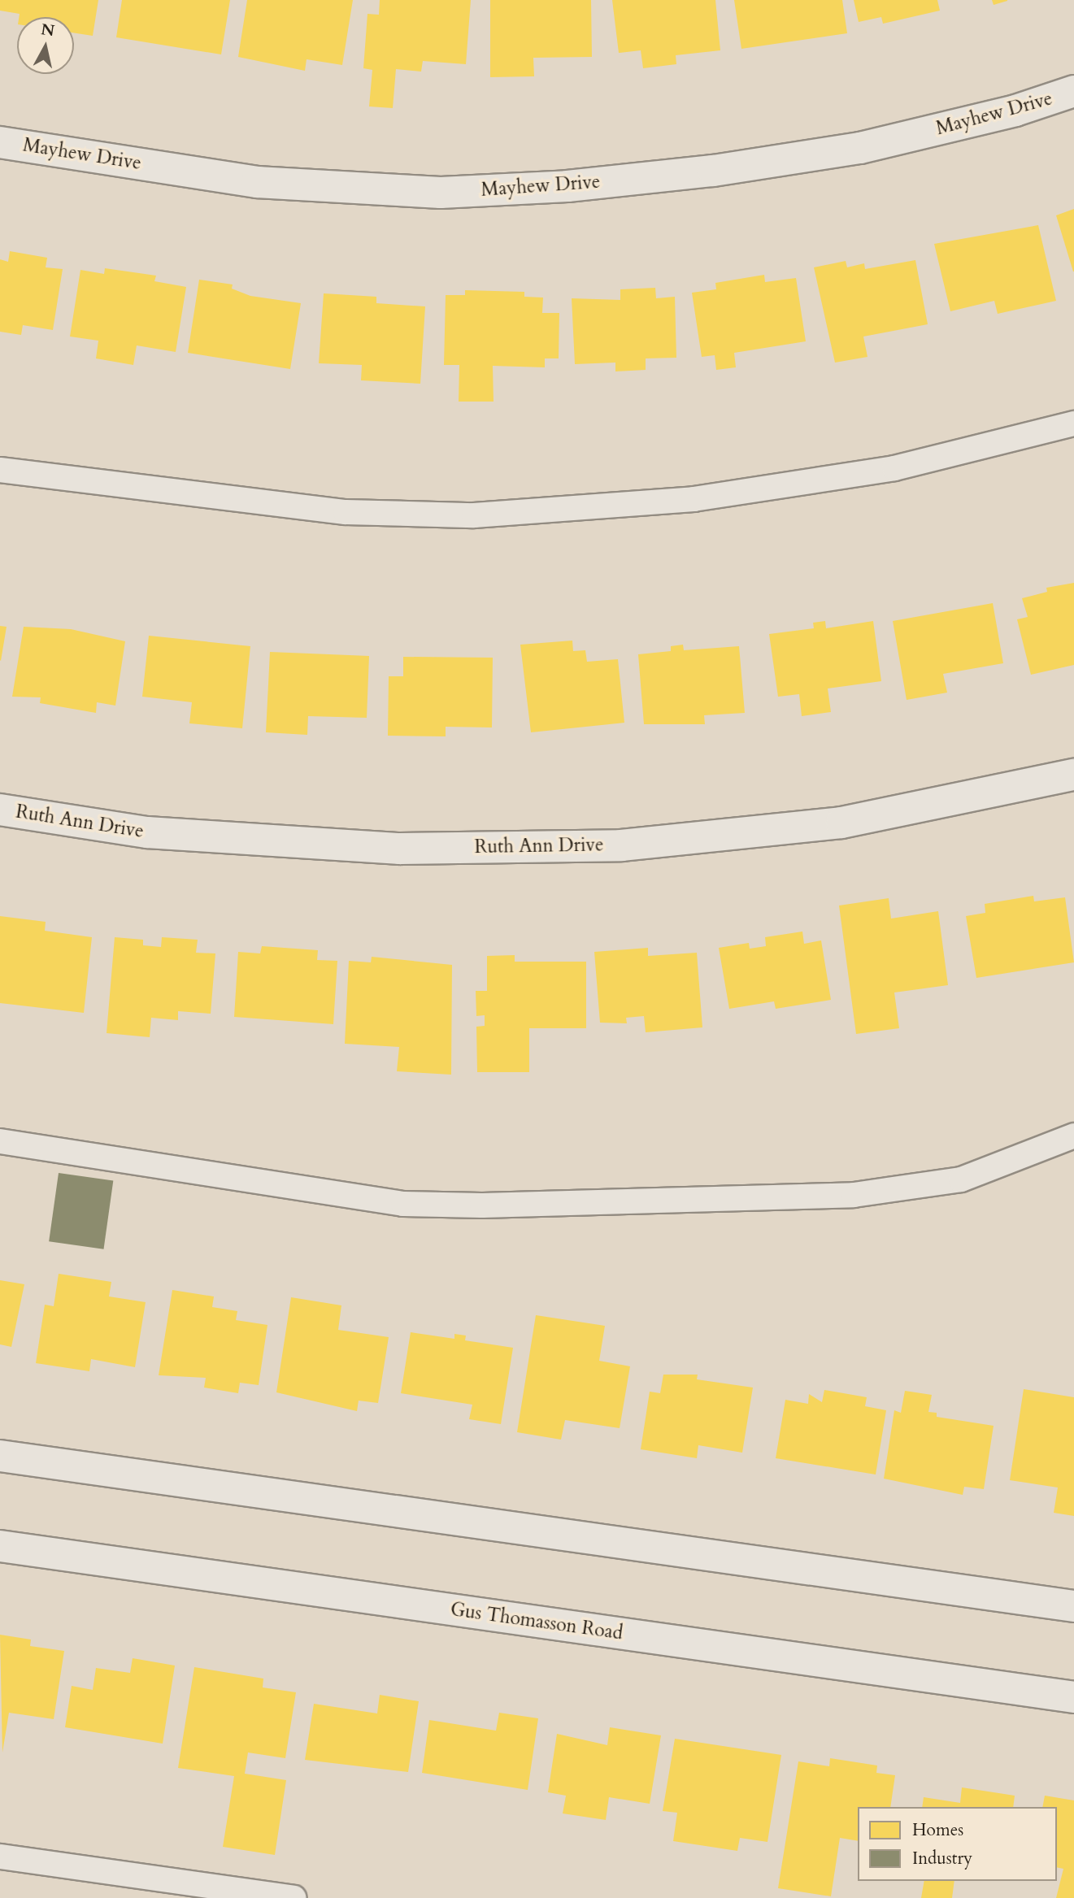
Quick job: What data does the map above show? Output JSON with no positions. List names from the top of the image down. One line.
{"streets":{"street":["Mayhew Drive","Ruth Ann Drive","Gus Thomasson Road"]},"legend":["Homes","Industry"],"north":"top"}
